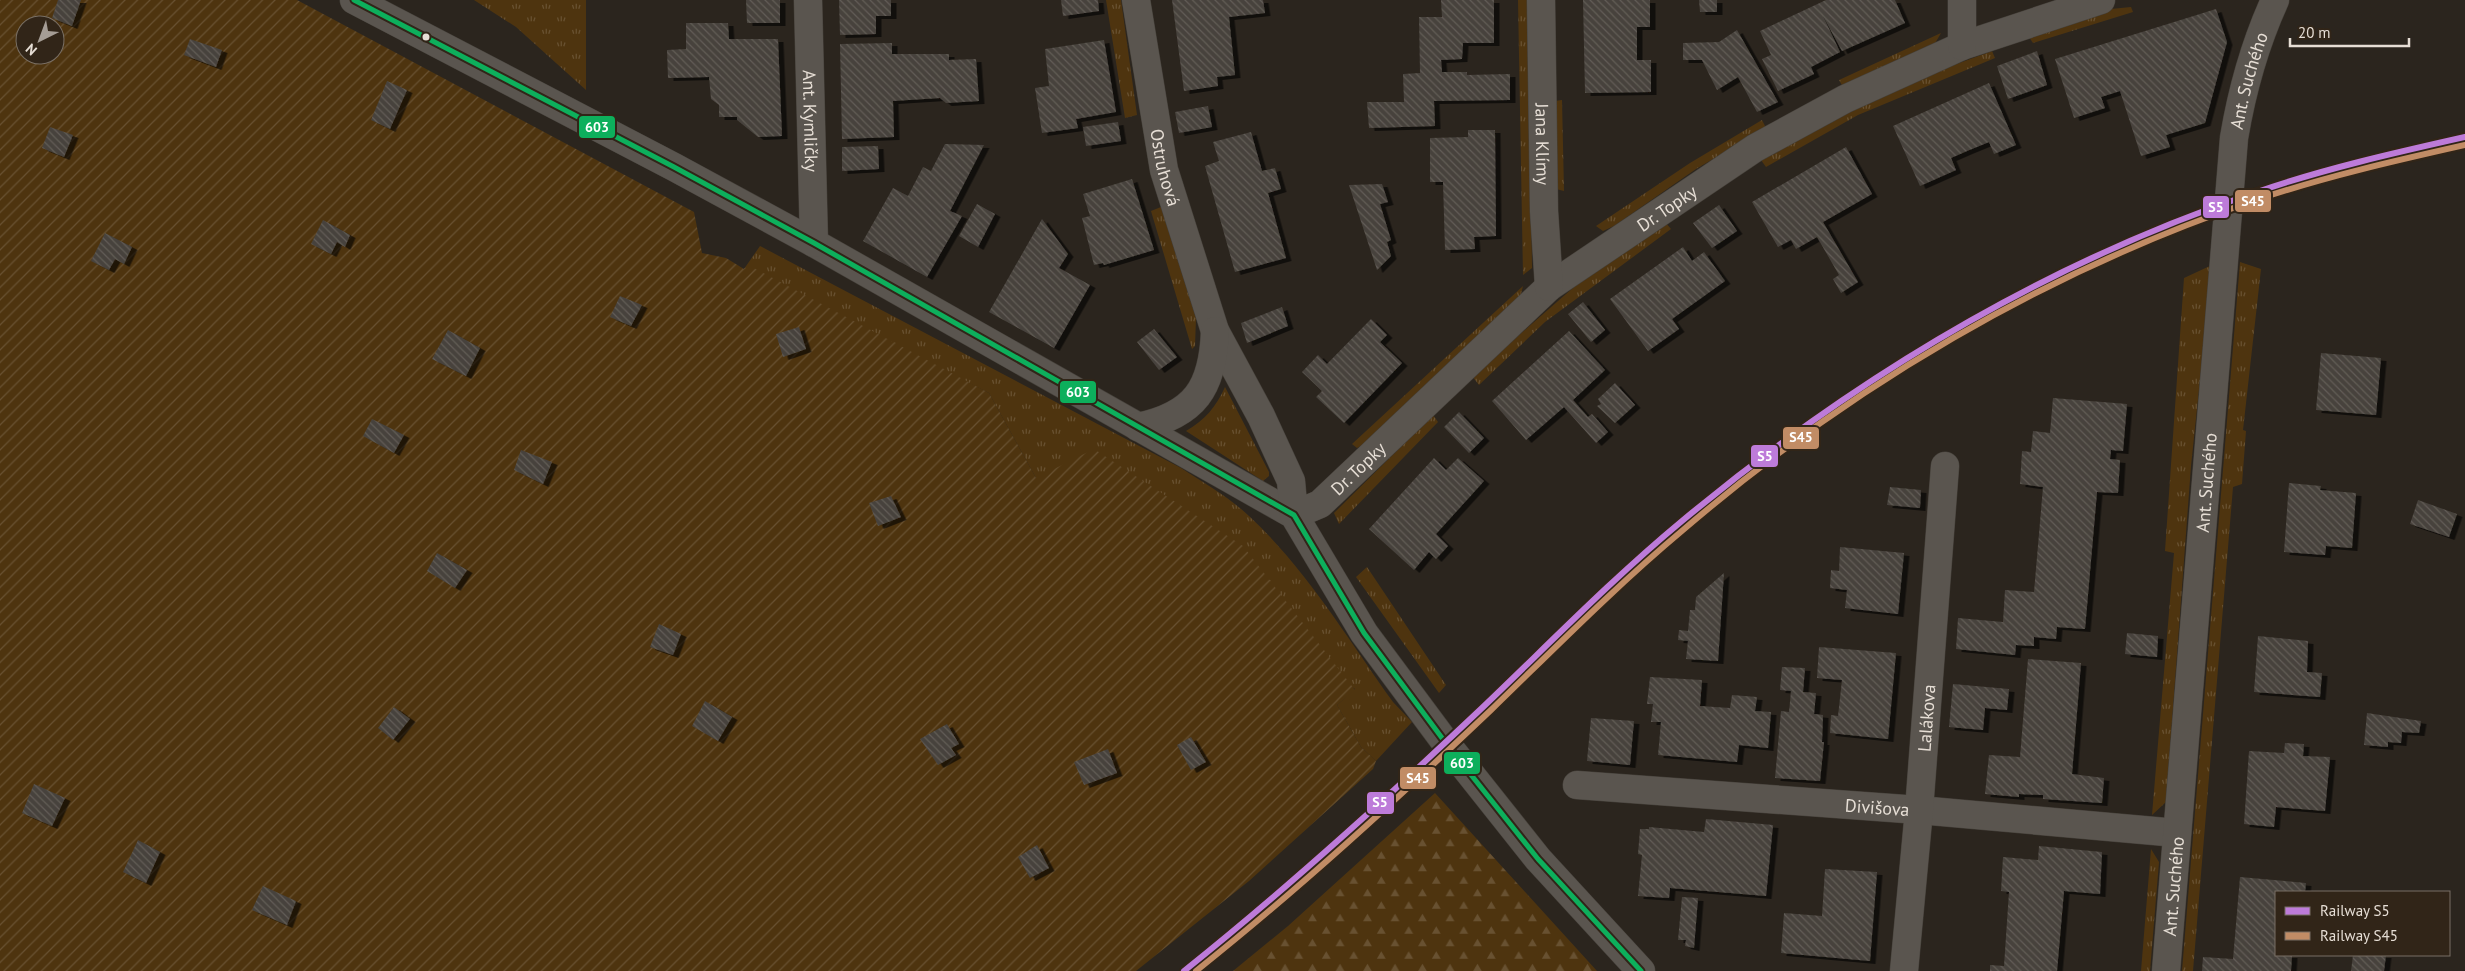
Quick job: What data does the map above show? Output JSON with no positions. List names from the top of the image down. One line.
{"streets":{"street":["Ant. Suchého","Ant. Kymličky","Jana Klímy","Ostruhová","Dr. Topky","Lalákova","Divišova"]},"crossings":[["Ant. Suchého","Divišova"],["Jana Klímy","Dr. Topky"],["Ostruhová","Dr. Topky"],["Lalákova","Divišova"]],"lines":["transit line 603","rail line S5","rail line S45"],"legend":["Railway S5","Railway S45"],"scale_bar":"20 m","north":"bottom left"}
